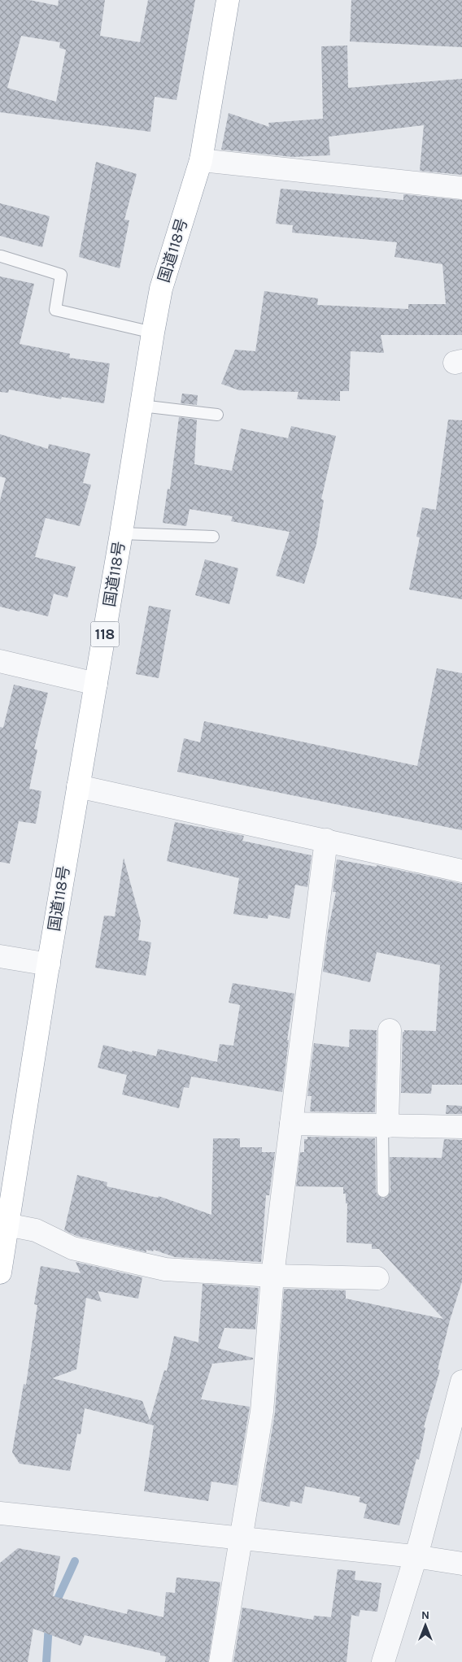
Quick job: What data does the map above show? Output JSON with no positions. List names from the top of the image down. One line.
{"streets":{"highway":["国道118号","118"]},"north":"top"}
